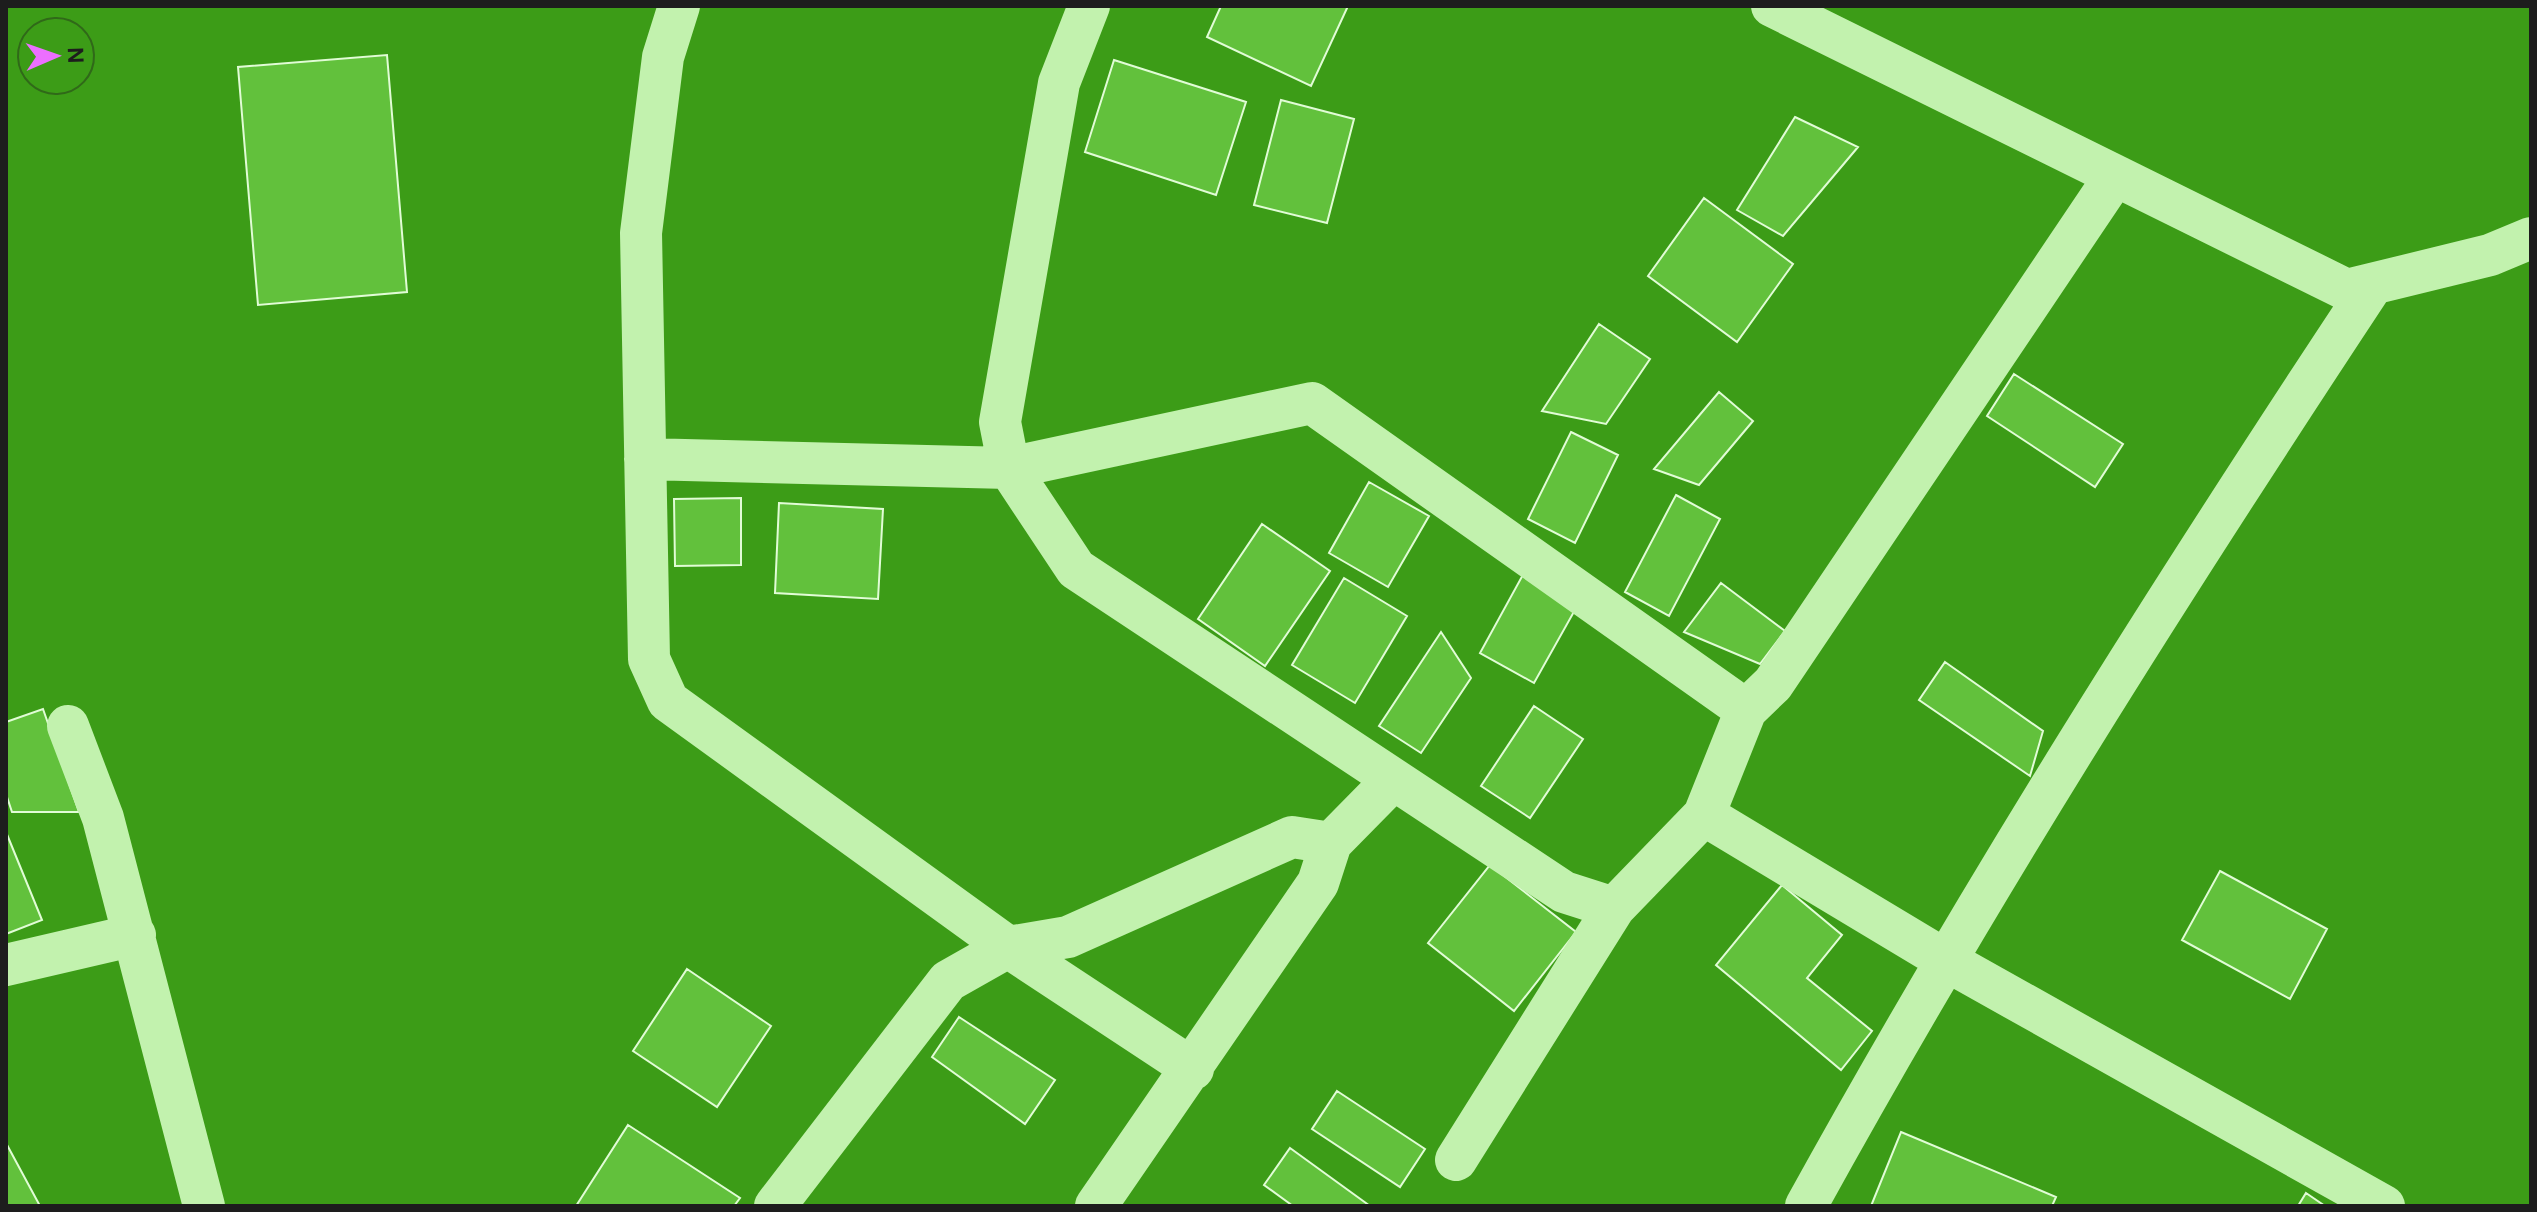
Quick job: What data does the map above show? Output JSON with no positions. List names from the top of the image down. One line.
{"north":"right"}
